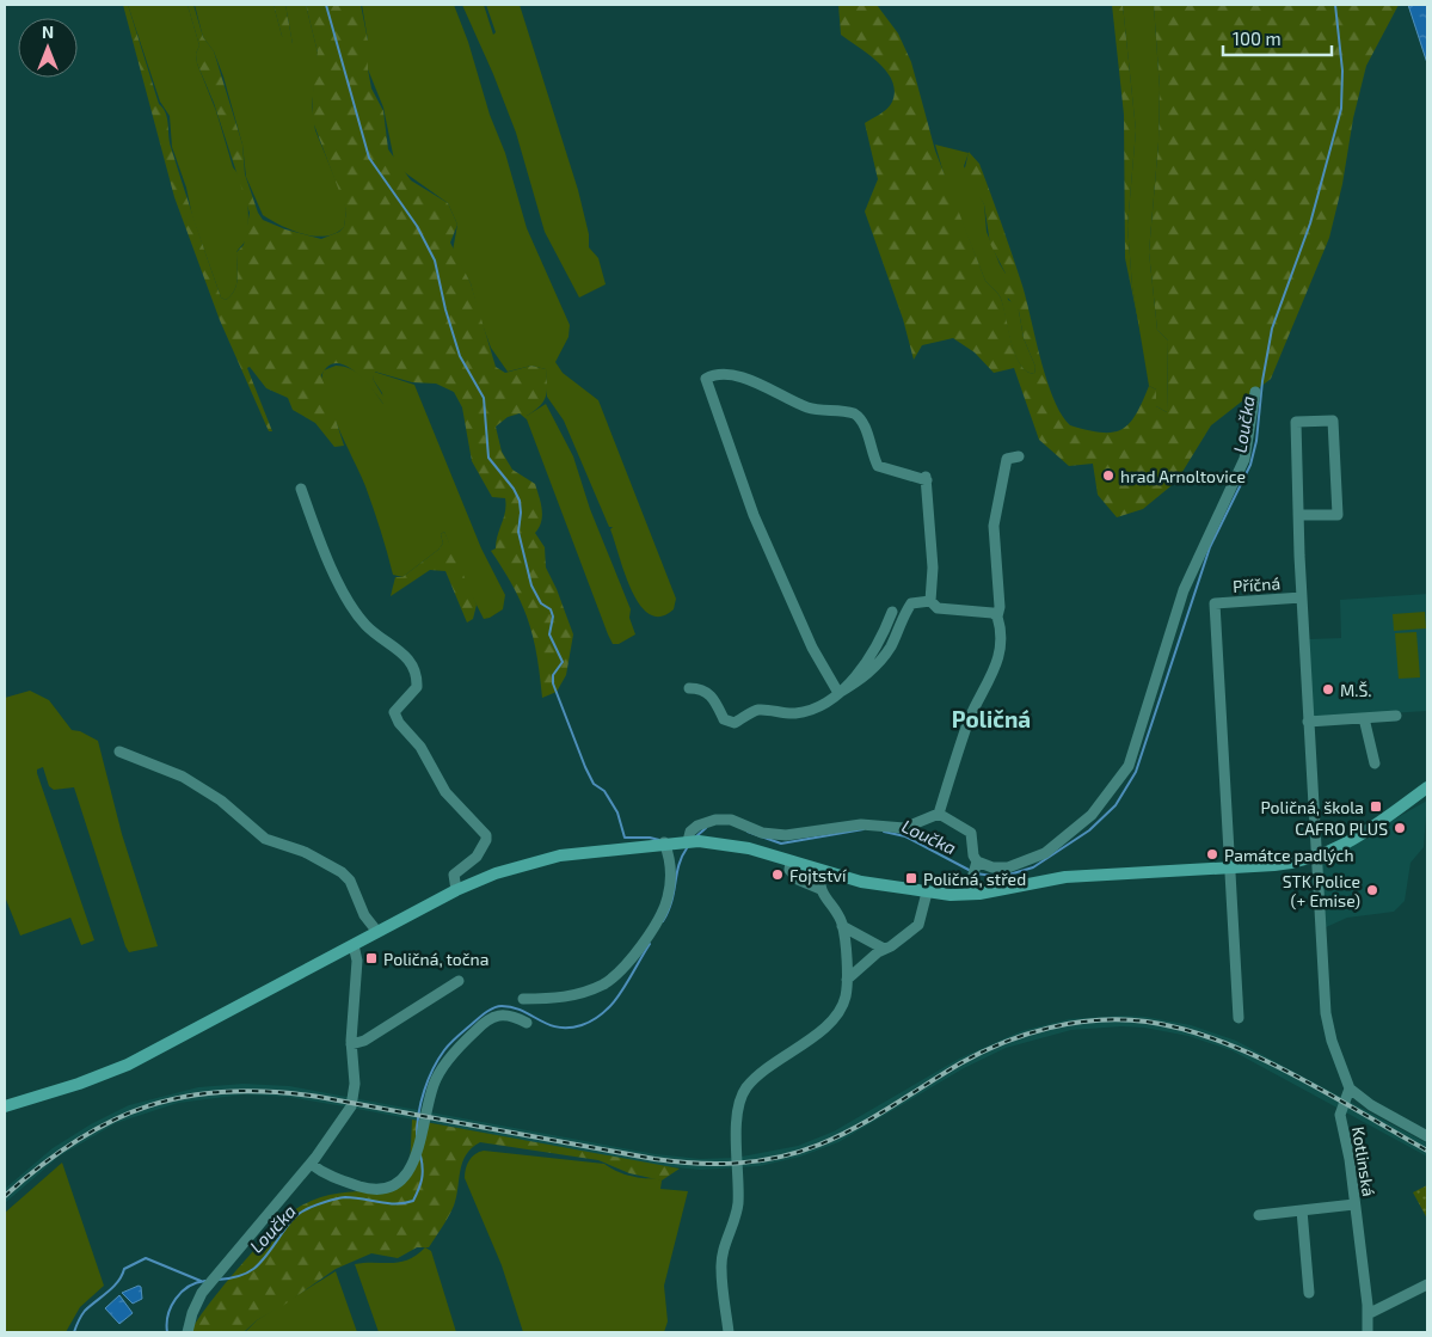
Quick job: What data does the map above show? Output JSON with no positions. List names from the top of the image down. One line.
{"streets":{"street":["Příčná","Kotlinská"]},"districts":["Poličná"],"water":["Loučka"],"places":{"other":["hrad Arnoltovice","M.Š.","CAFRO PLUS","Památce padlých","Fojtství","STK Police (+ Emise)"],"transit":["Poličná, škola","Poličná, střed","Poličná, točna"]},"scale_bar":"100 m","north":"top"}
